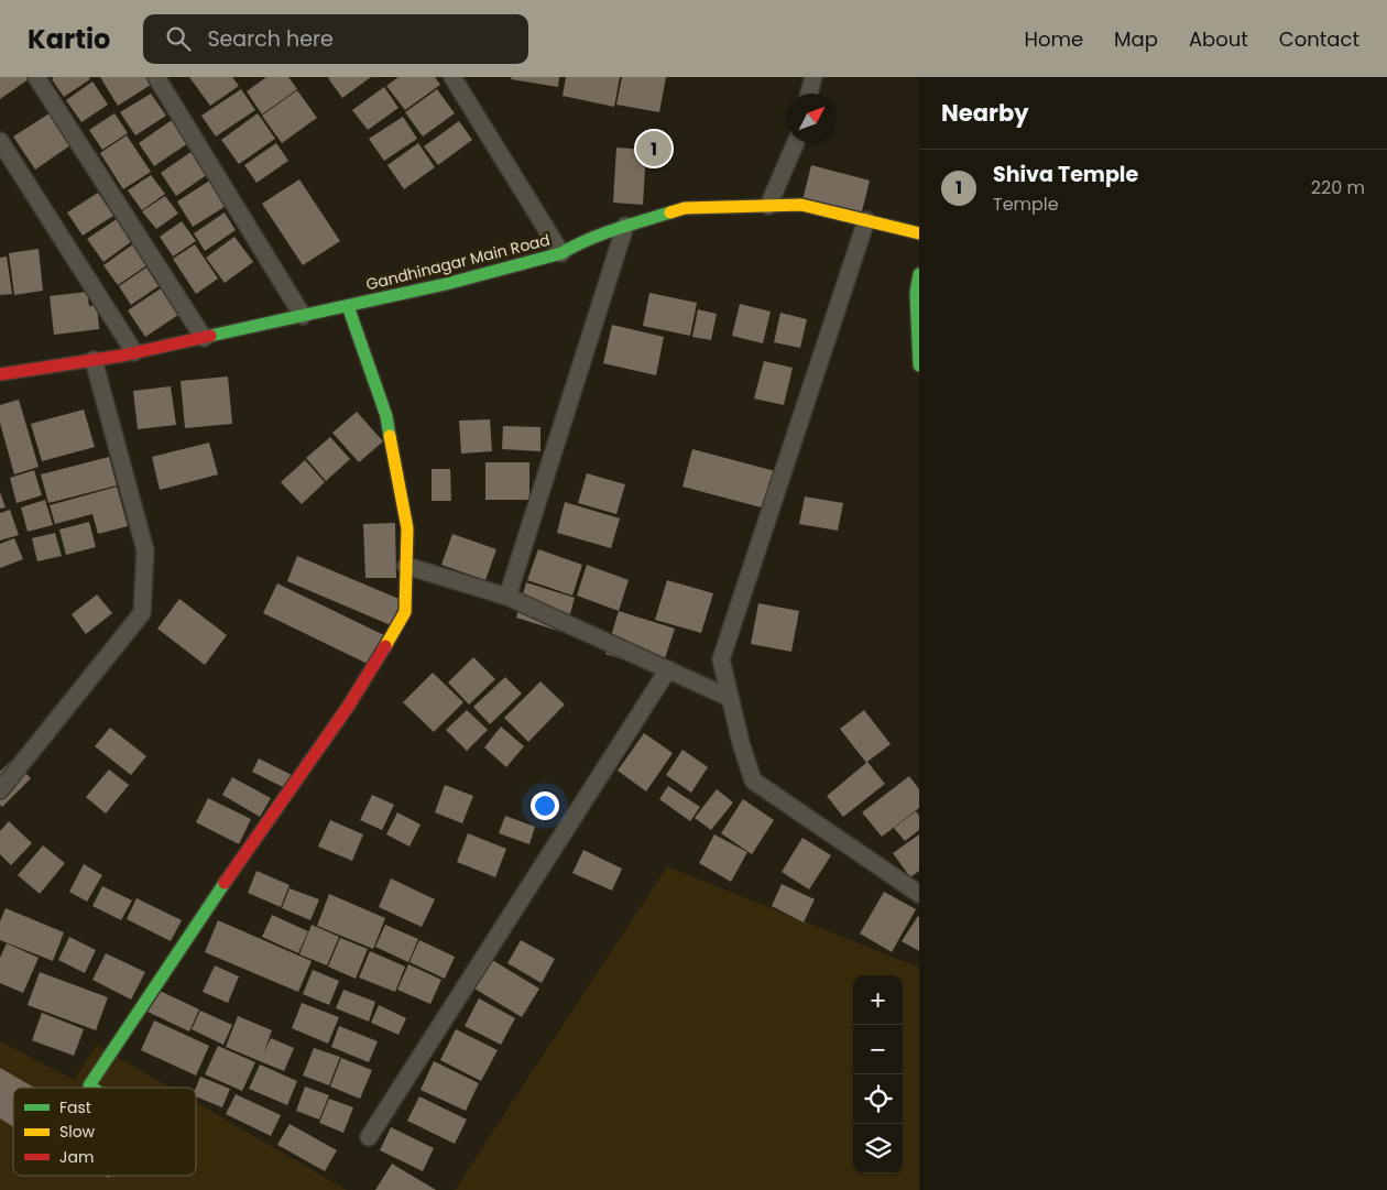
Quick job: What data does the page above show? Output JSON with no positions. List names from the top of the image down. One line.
{"streets":{"street":["Gandhinagar Main Road"]},"legend":["Fast","Slow","Jam"],"north":"top right","page":{"header":"Kartio","search":"Search here","nav":["Home","Map","About","Contact"],"heading":"Nearby","pins":"1","list":[{"mark":"1","name":"Shiva Temple","note":"Temple","value":"220 m"}],"map_buttons":["+","−"]}}
